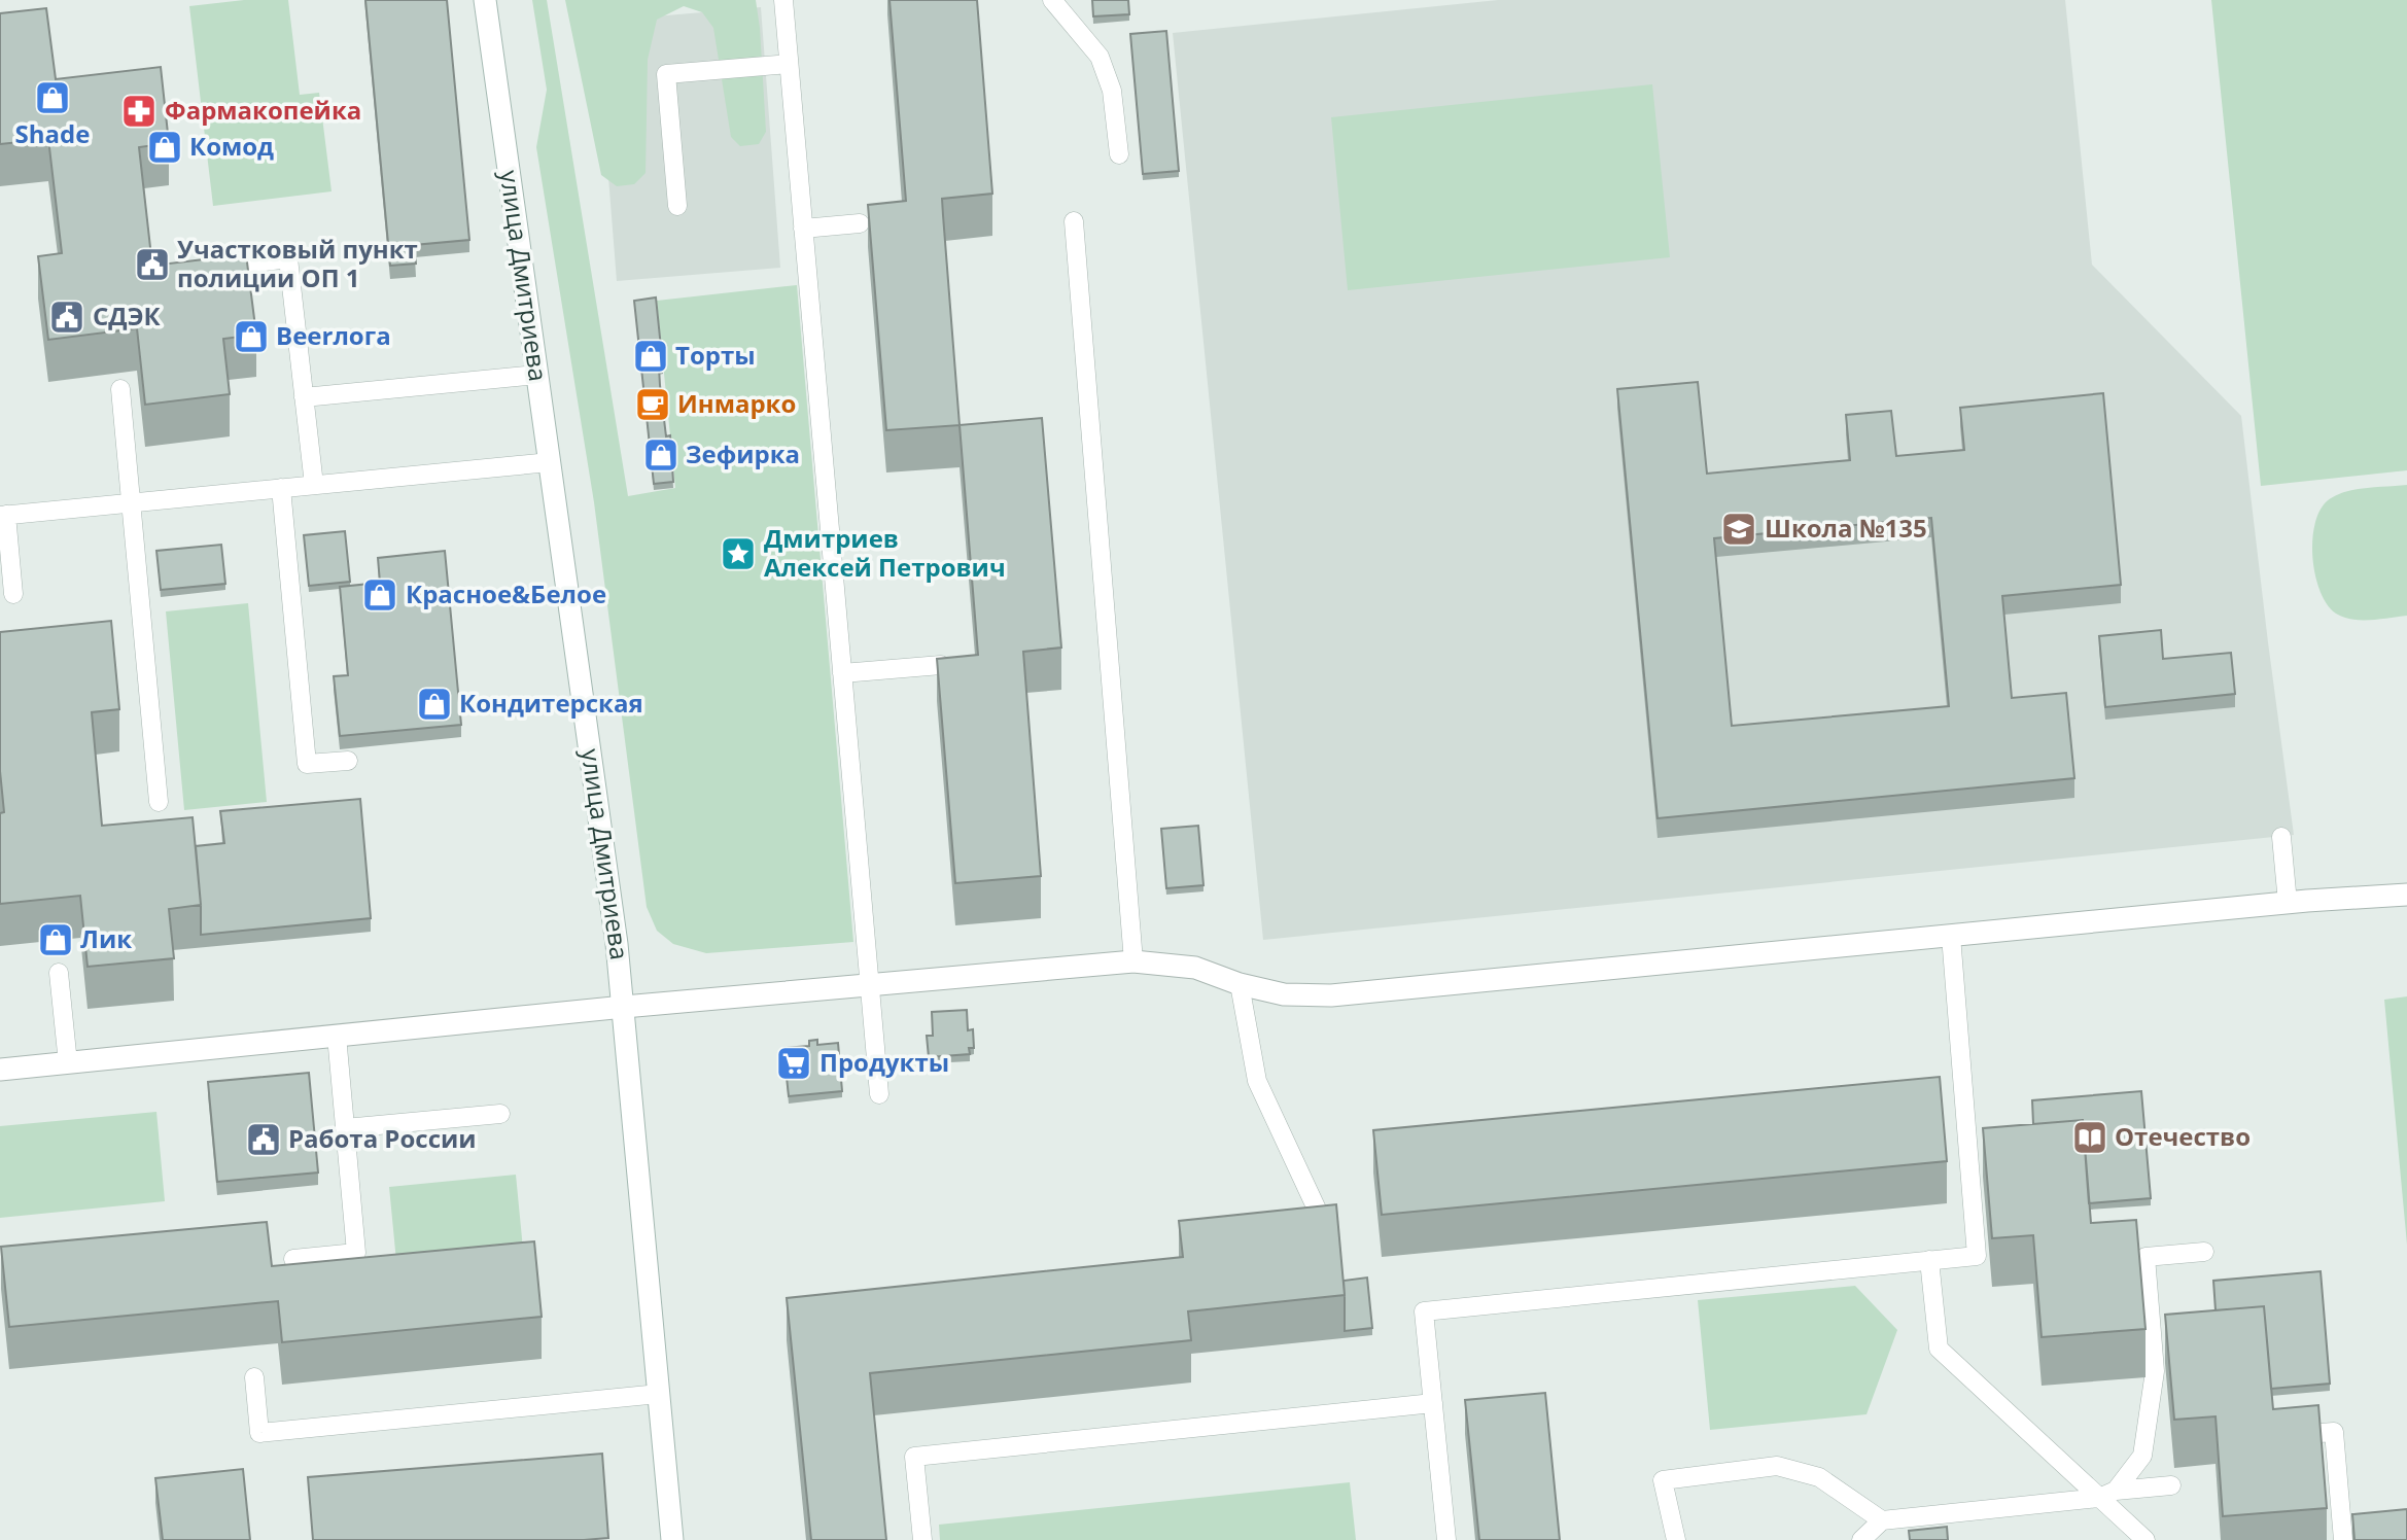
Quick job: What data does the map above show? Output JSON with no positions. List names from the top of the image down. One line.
{"streets":{"street":["улица Дмитриева"]},"places":{"shop":["Shade","Комод","Beerлога","Торты","Зефирка","Красное&Белое","Кондитерская","Лик"],"pharmacy":["Фармакопейка"],"public building":["Участковый пункт полиции ОП 1","СДЭК","Работа России"],"cafe":["Инмарко"],"school or university":["Школа №135"],"place":["Дмитриев Алексей Петрович"],"supermarket":["Продукты"],"library":["Отечество"]}}
